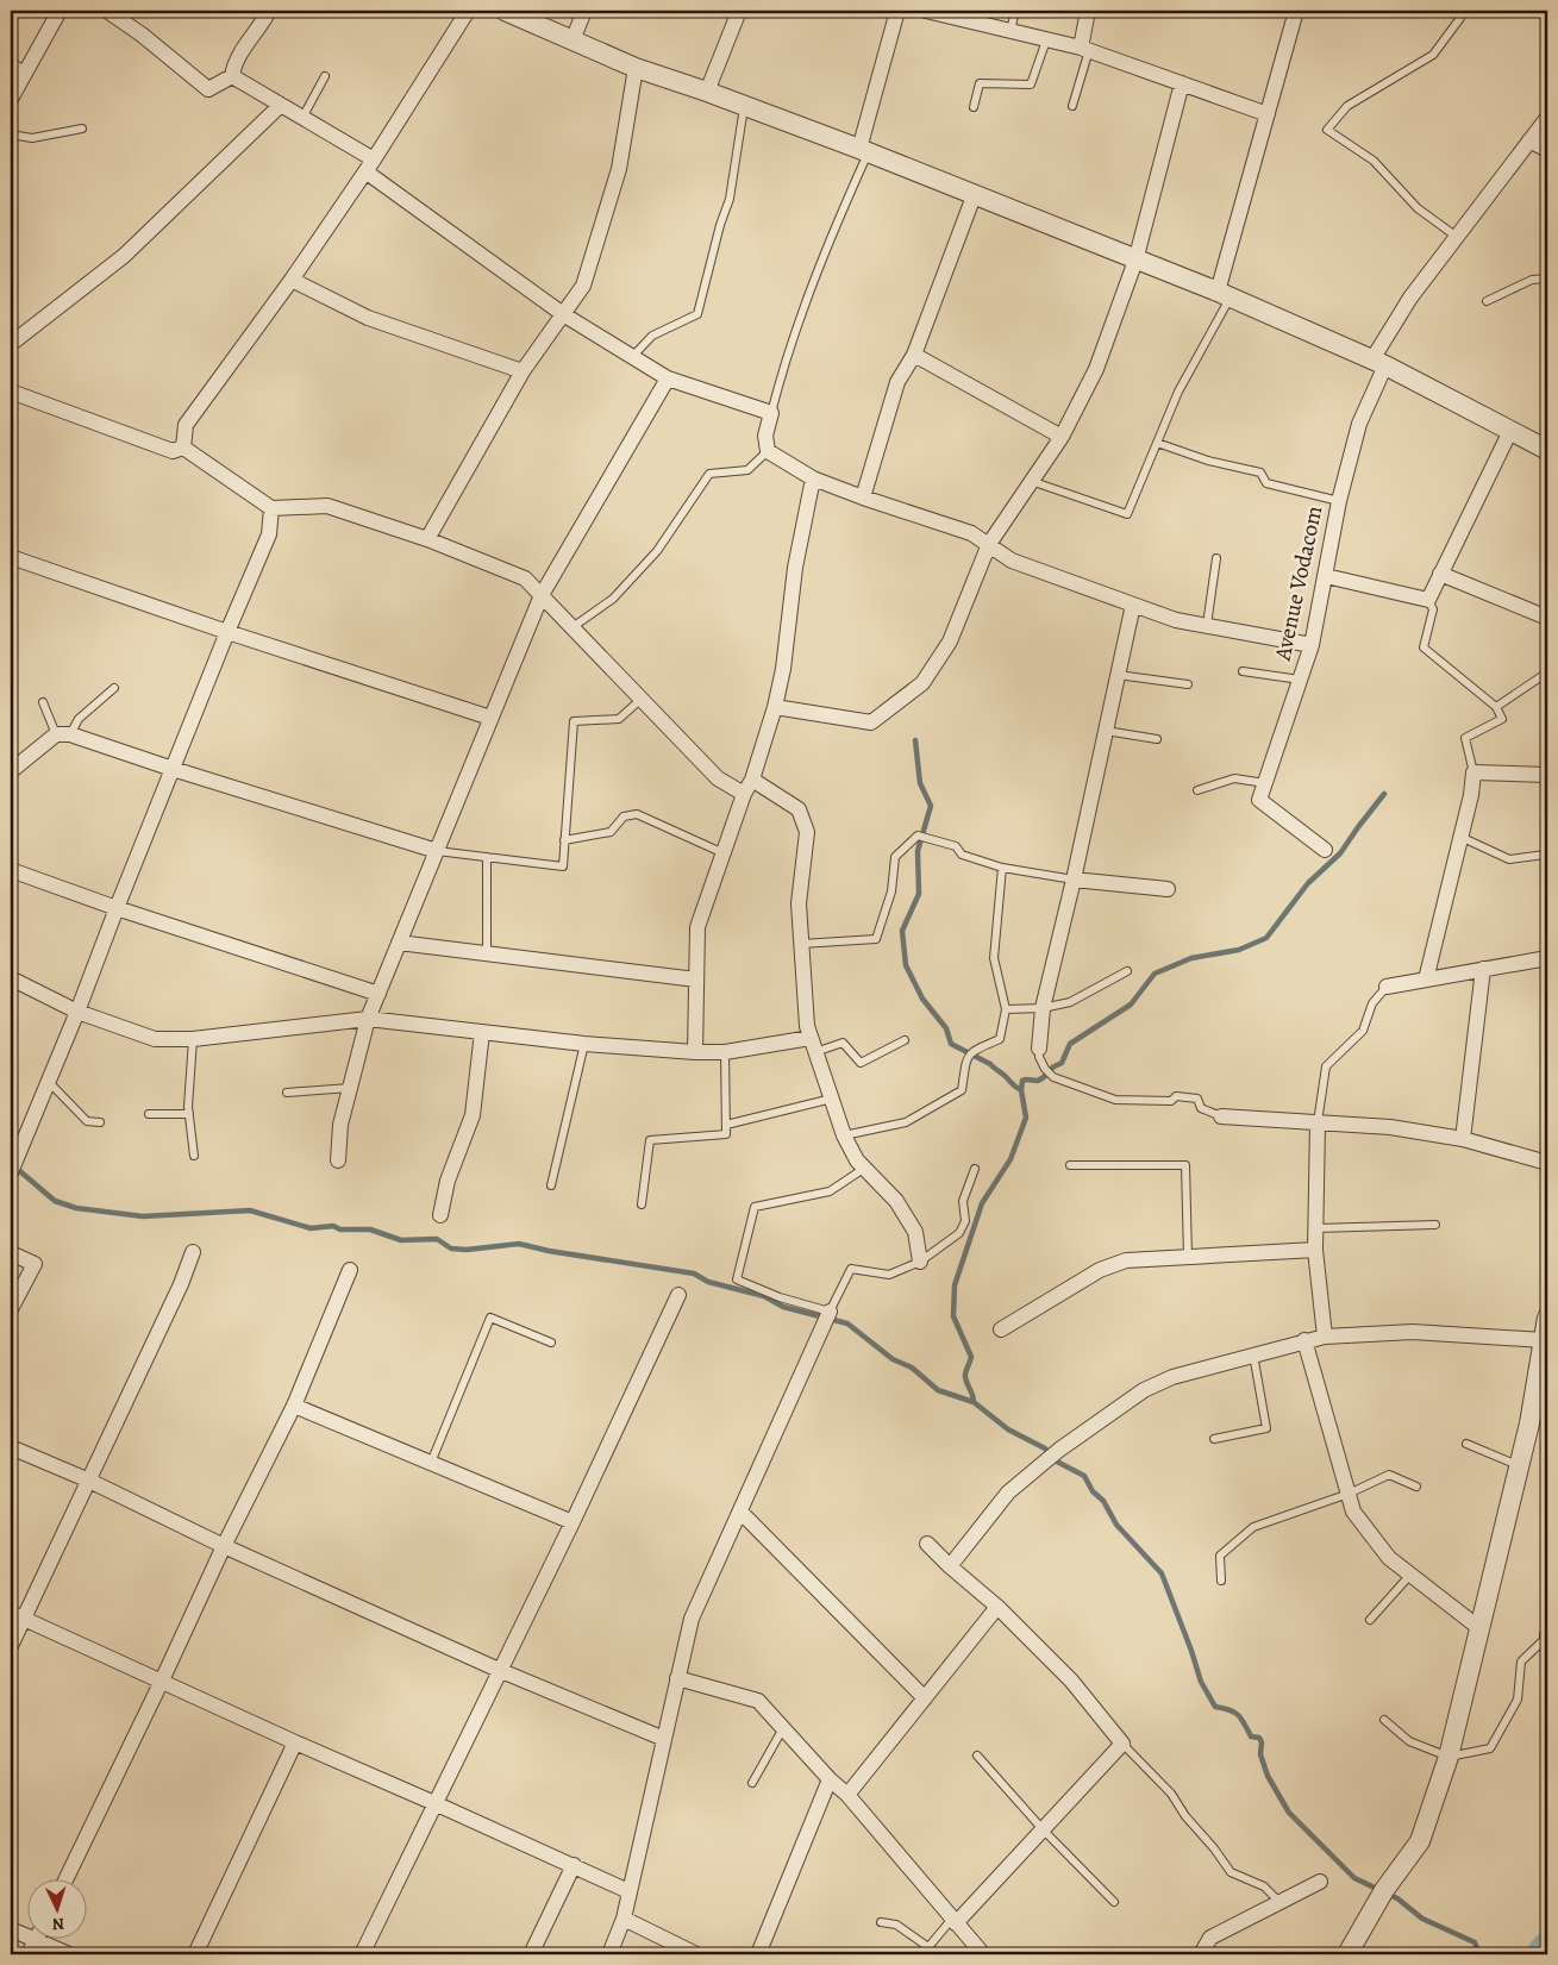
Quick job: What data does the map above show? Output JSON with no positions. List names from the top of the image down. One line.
{"streets":{"street":["Avenue Vodacom"]},"north":"bottom"}
